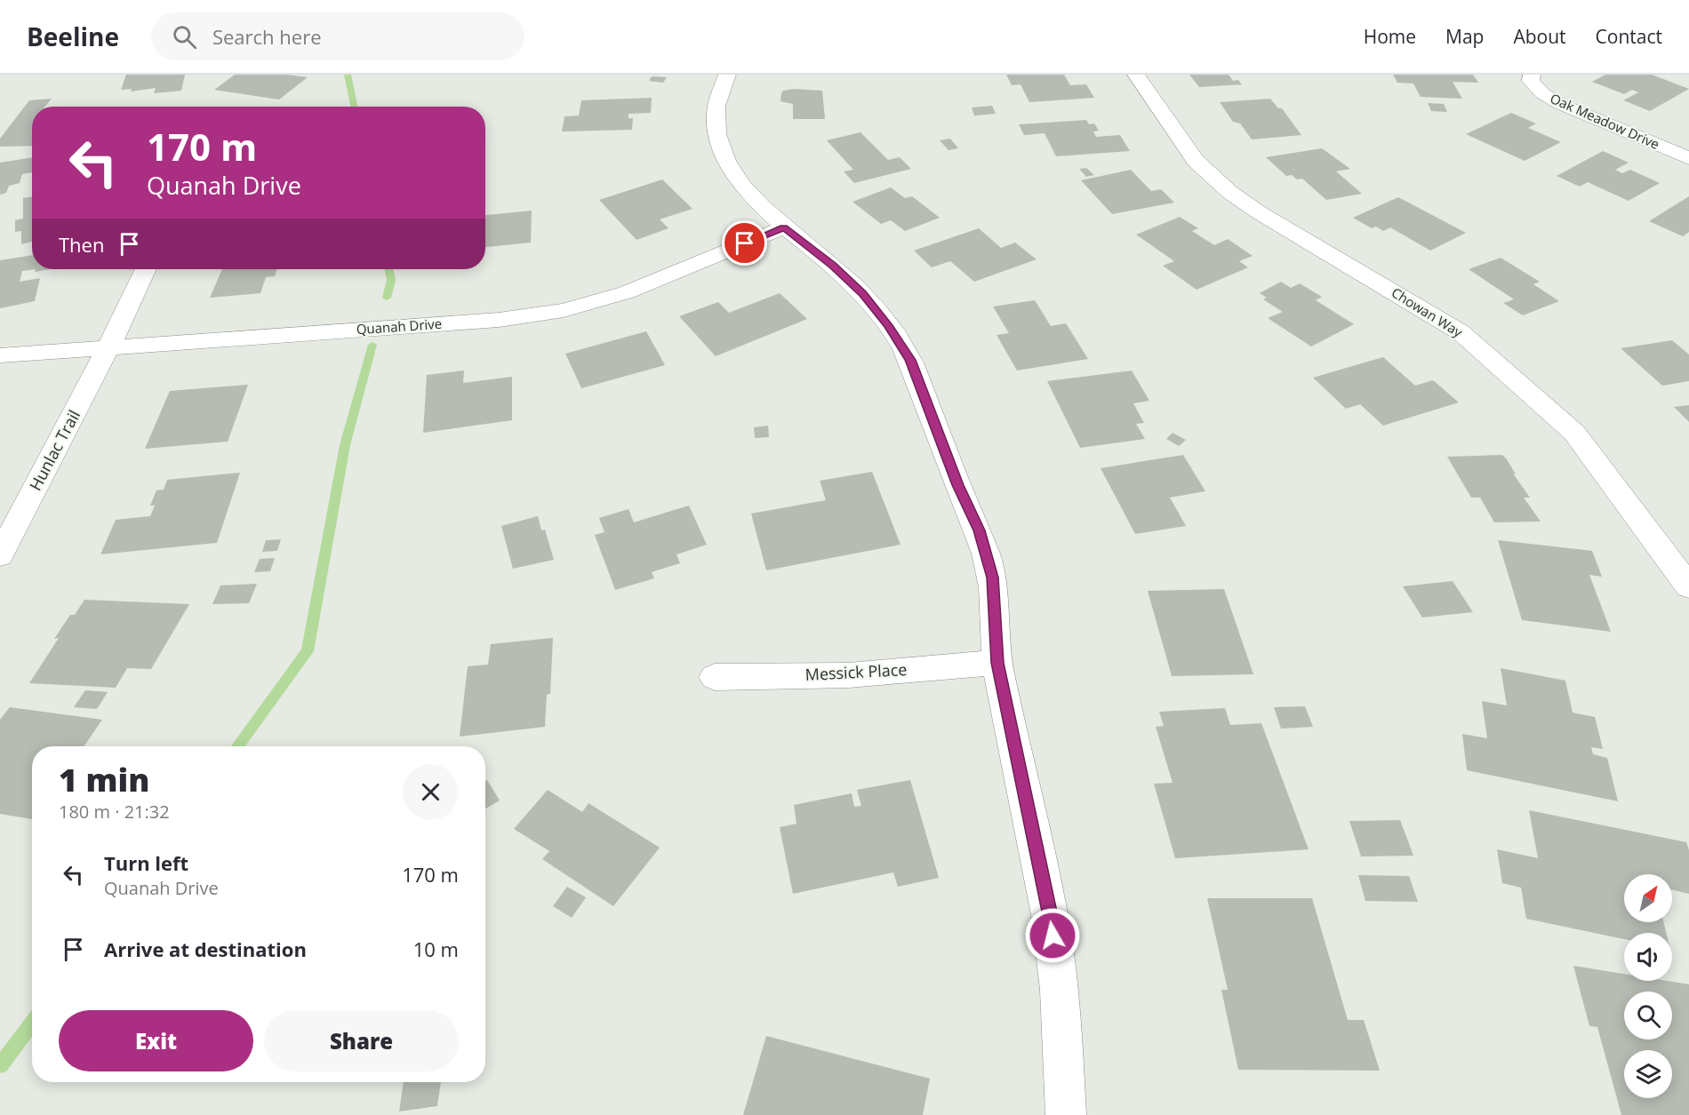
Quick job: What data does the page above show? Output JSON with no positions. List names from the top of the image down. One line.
{"streets":{"street":["Oak Meadow Drive","Chowan Way","Quanah Drive","Hunlac Trail","Messick Place"]},"crossings":[["Quanah Drive","Hunlac Trail"]],"north":"top right","page":{"header":"Beeline","search":"Search here","nav":["Home","Map","About","Contact"],"turn":["170 m","Quanah Drive"],"then":"Then","heading":["1 min","180 m · 21:32"],"list":[{"name":"Turn left","note":"Quanah Drive","value":"170 m"},{"name":"Arrive at destination","value":"10 m"}],"buttons":["Exit","Share"]}}
